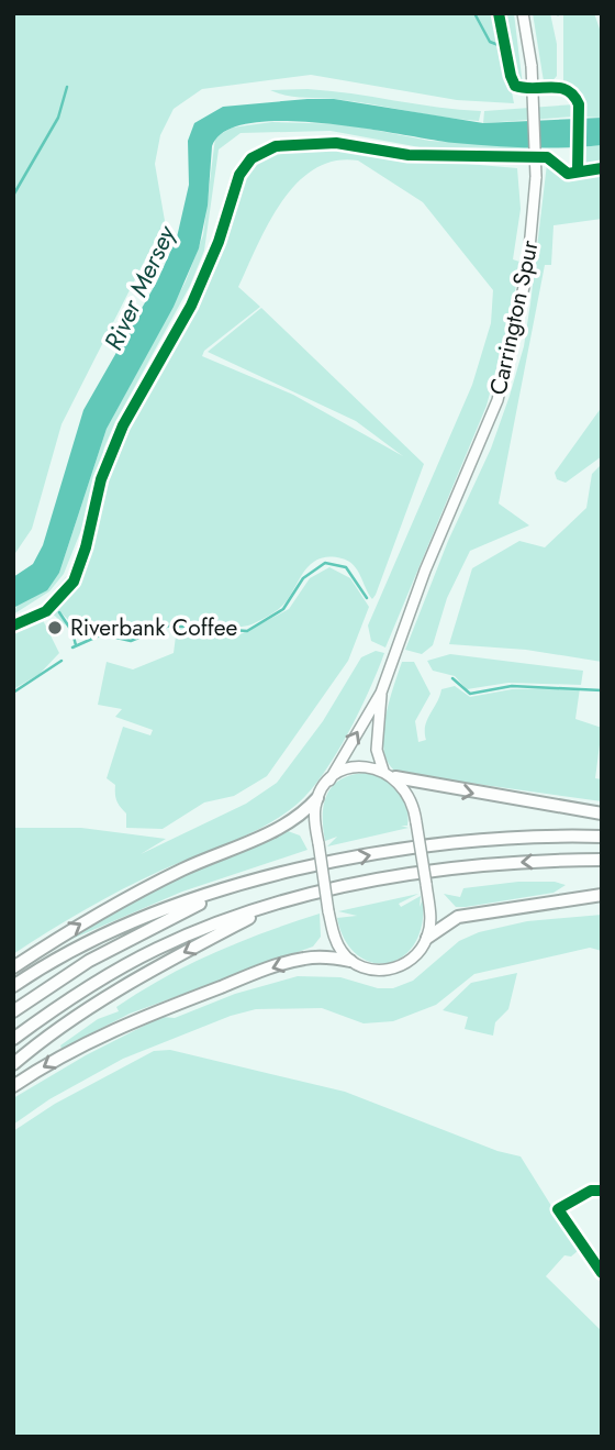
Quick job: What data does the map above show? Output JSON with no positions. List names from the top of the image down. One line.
{"streets":{"main road":["Carrington Spur"]},"water":["River Mersey"],"places":["Riverbank Coffee"]}
